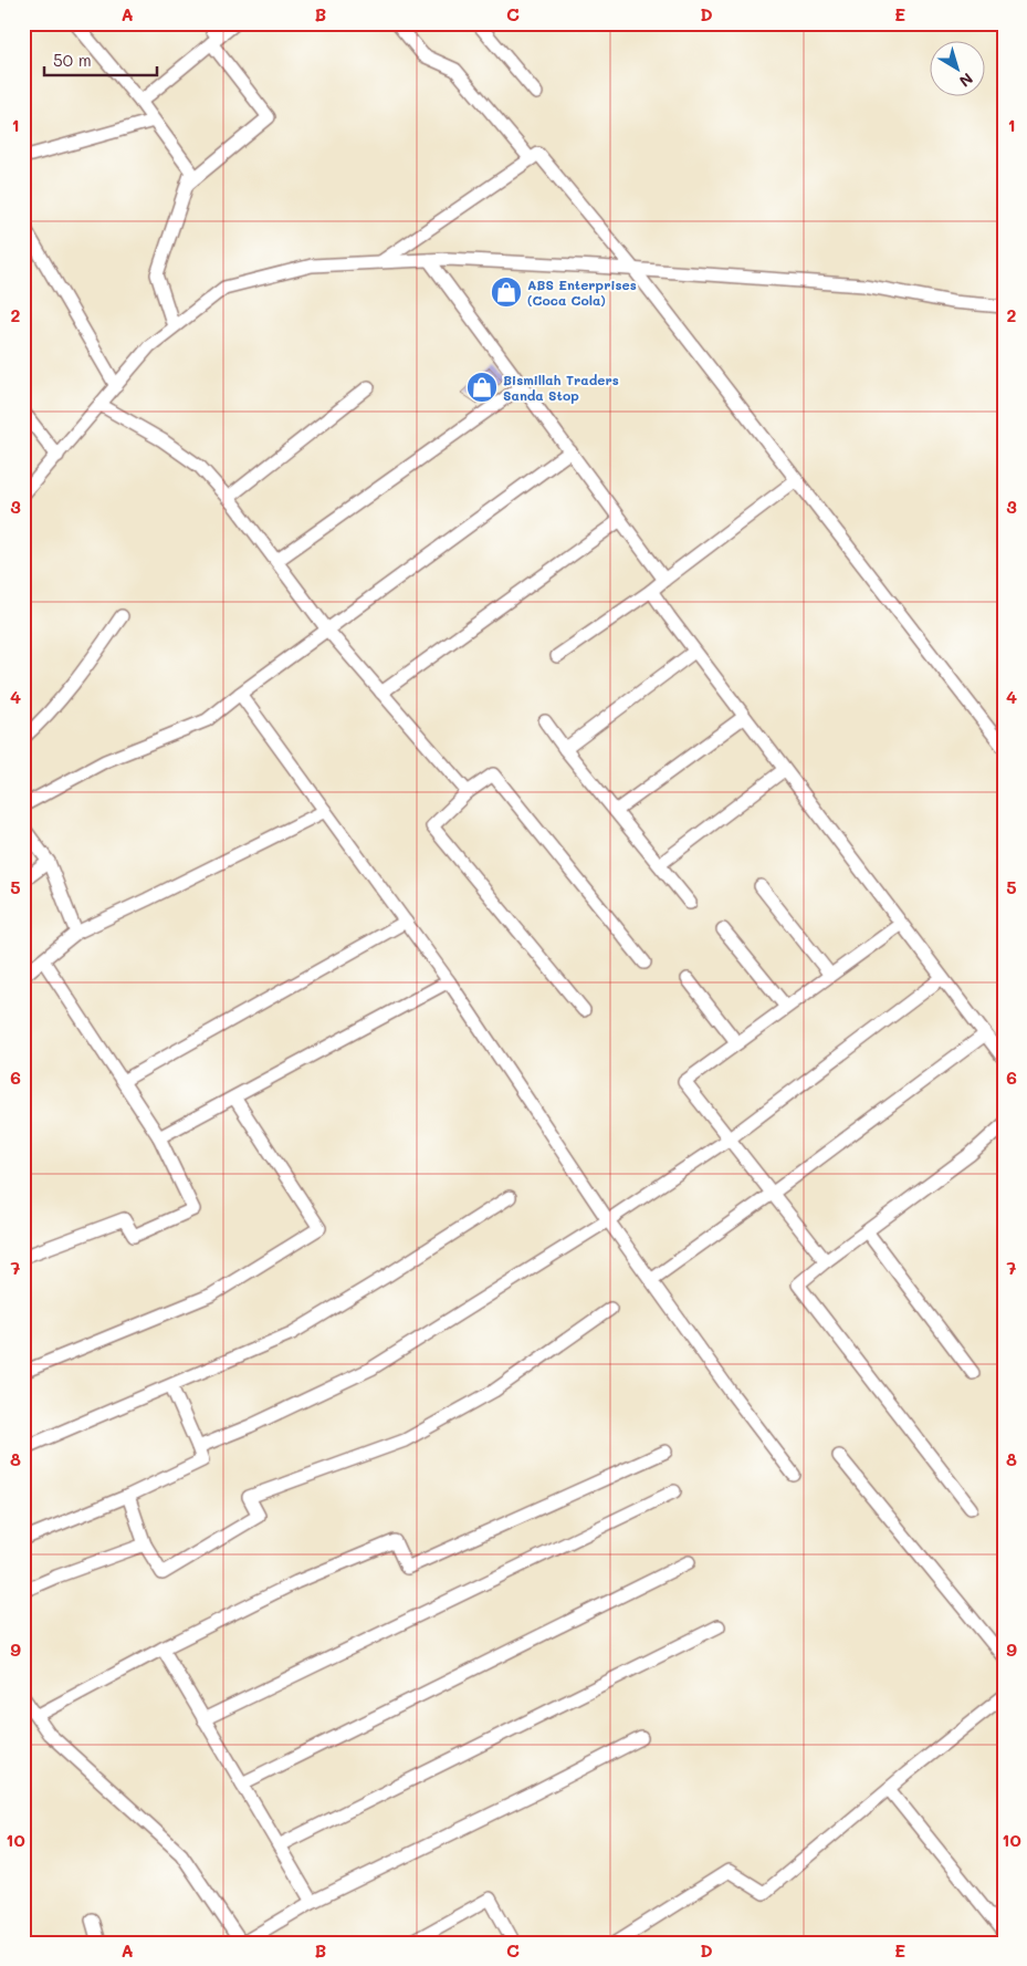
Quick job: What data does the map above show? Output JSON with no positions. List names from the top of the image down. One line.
{"places":{"shop":["ABS Enterprises (Coca Cola)","Bismillah Traders Sanda Stop"]},"scale_bar":"50 m","north":"bottom right","grid":{"columns":["A","B","C","D","E"],"rows":["1","2","3","4","5","6","7","8","9","10"]}}
